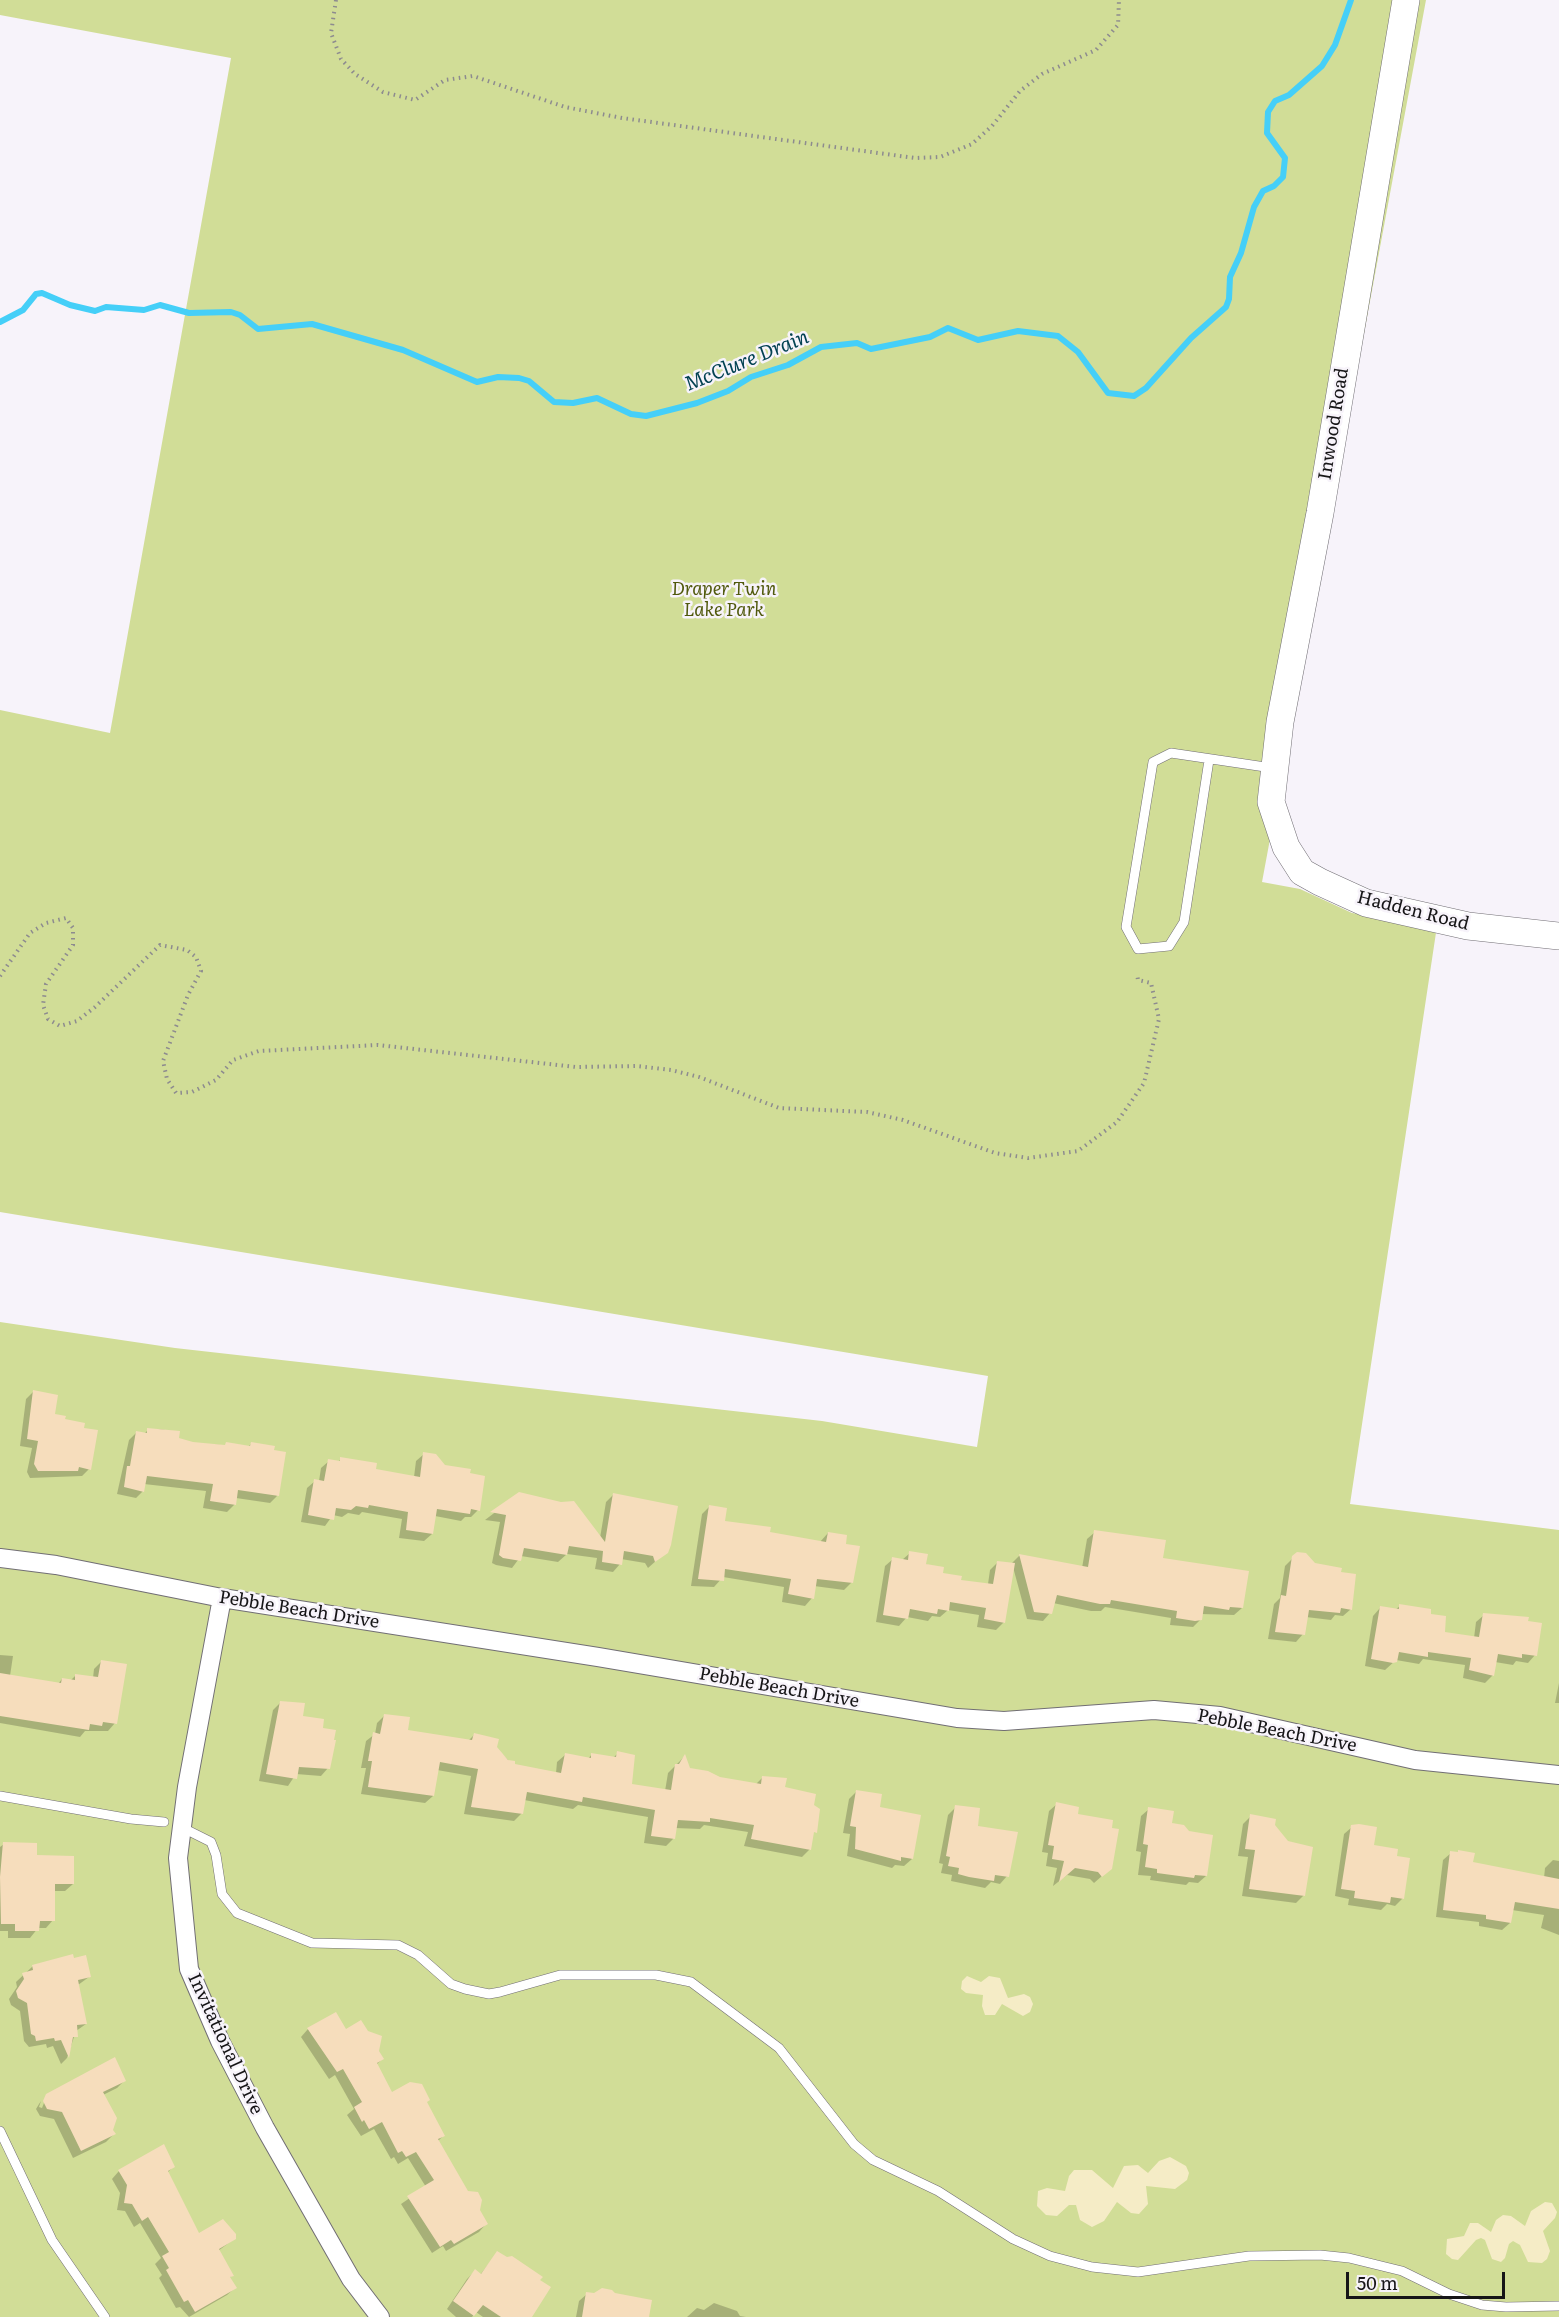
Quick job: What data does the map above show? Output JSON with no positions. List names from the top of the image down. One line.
{"streets":{"street":["Inwood Road","Hadden Road","Pebble Beach Drive","Invitational Drive"]},"crossings":[["Inwood Road","Hadden Road"],["Pebble Beach Drive","Invitational Drive"]],"water":["McClure Drain"],"parks":["Draper Twin Lake Park"],"scale_bar":"50 m"}
